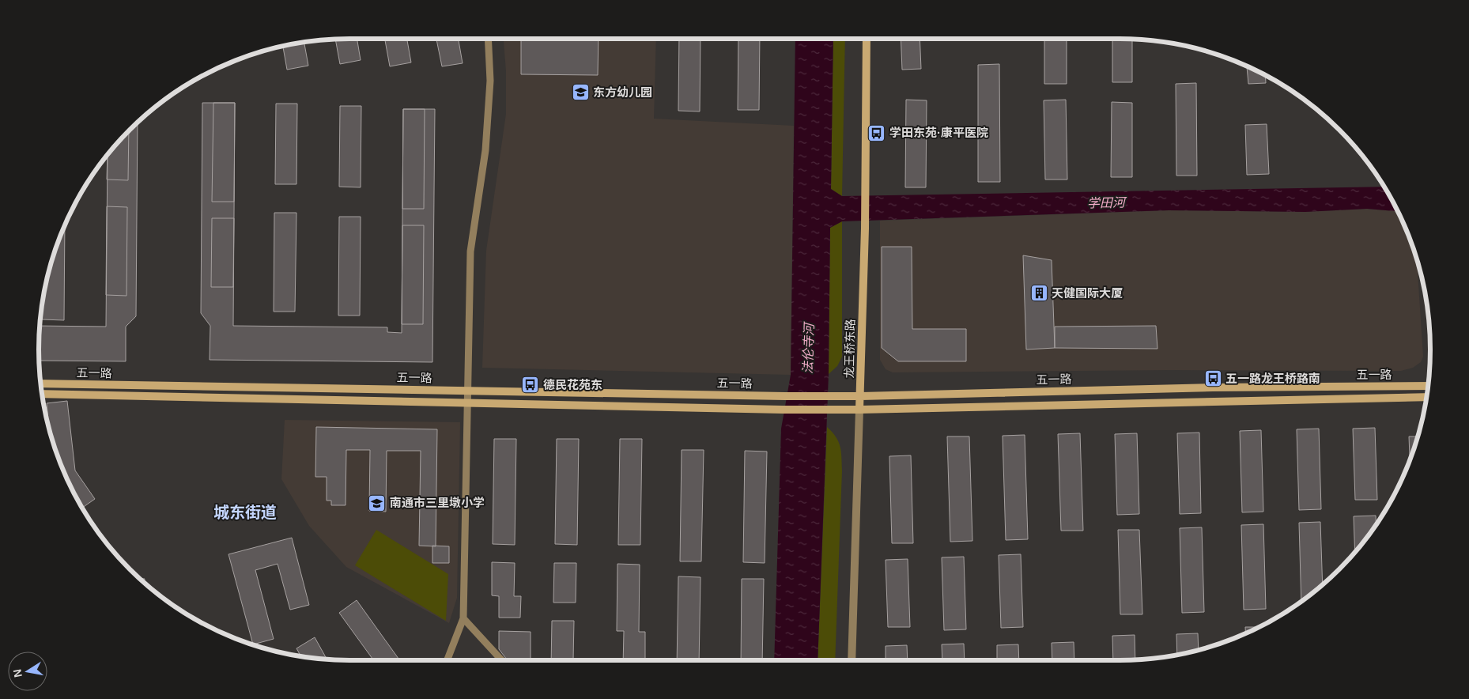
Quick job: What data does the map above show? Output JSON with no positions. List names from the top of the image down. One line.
{"streets":{"main road":["龙王桥东路","五一路"]},"crossings":[["龙王桥东路","五一路"]],"districts":["城东街道"],"water":["学田河","法伦寺河"],"places":{"school or university":["东方幼儿园","南通市三里墩小学"],"bus stop":["学田东苑·康平医院","五一路龙王桥路南","德民花苑东"],"building":["天健国际大厦"]},"north":"left"}
